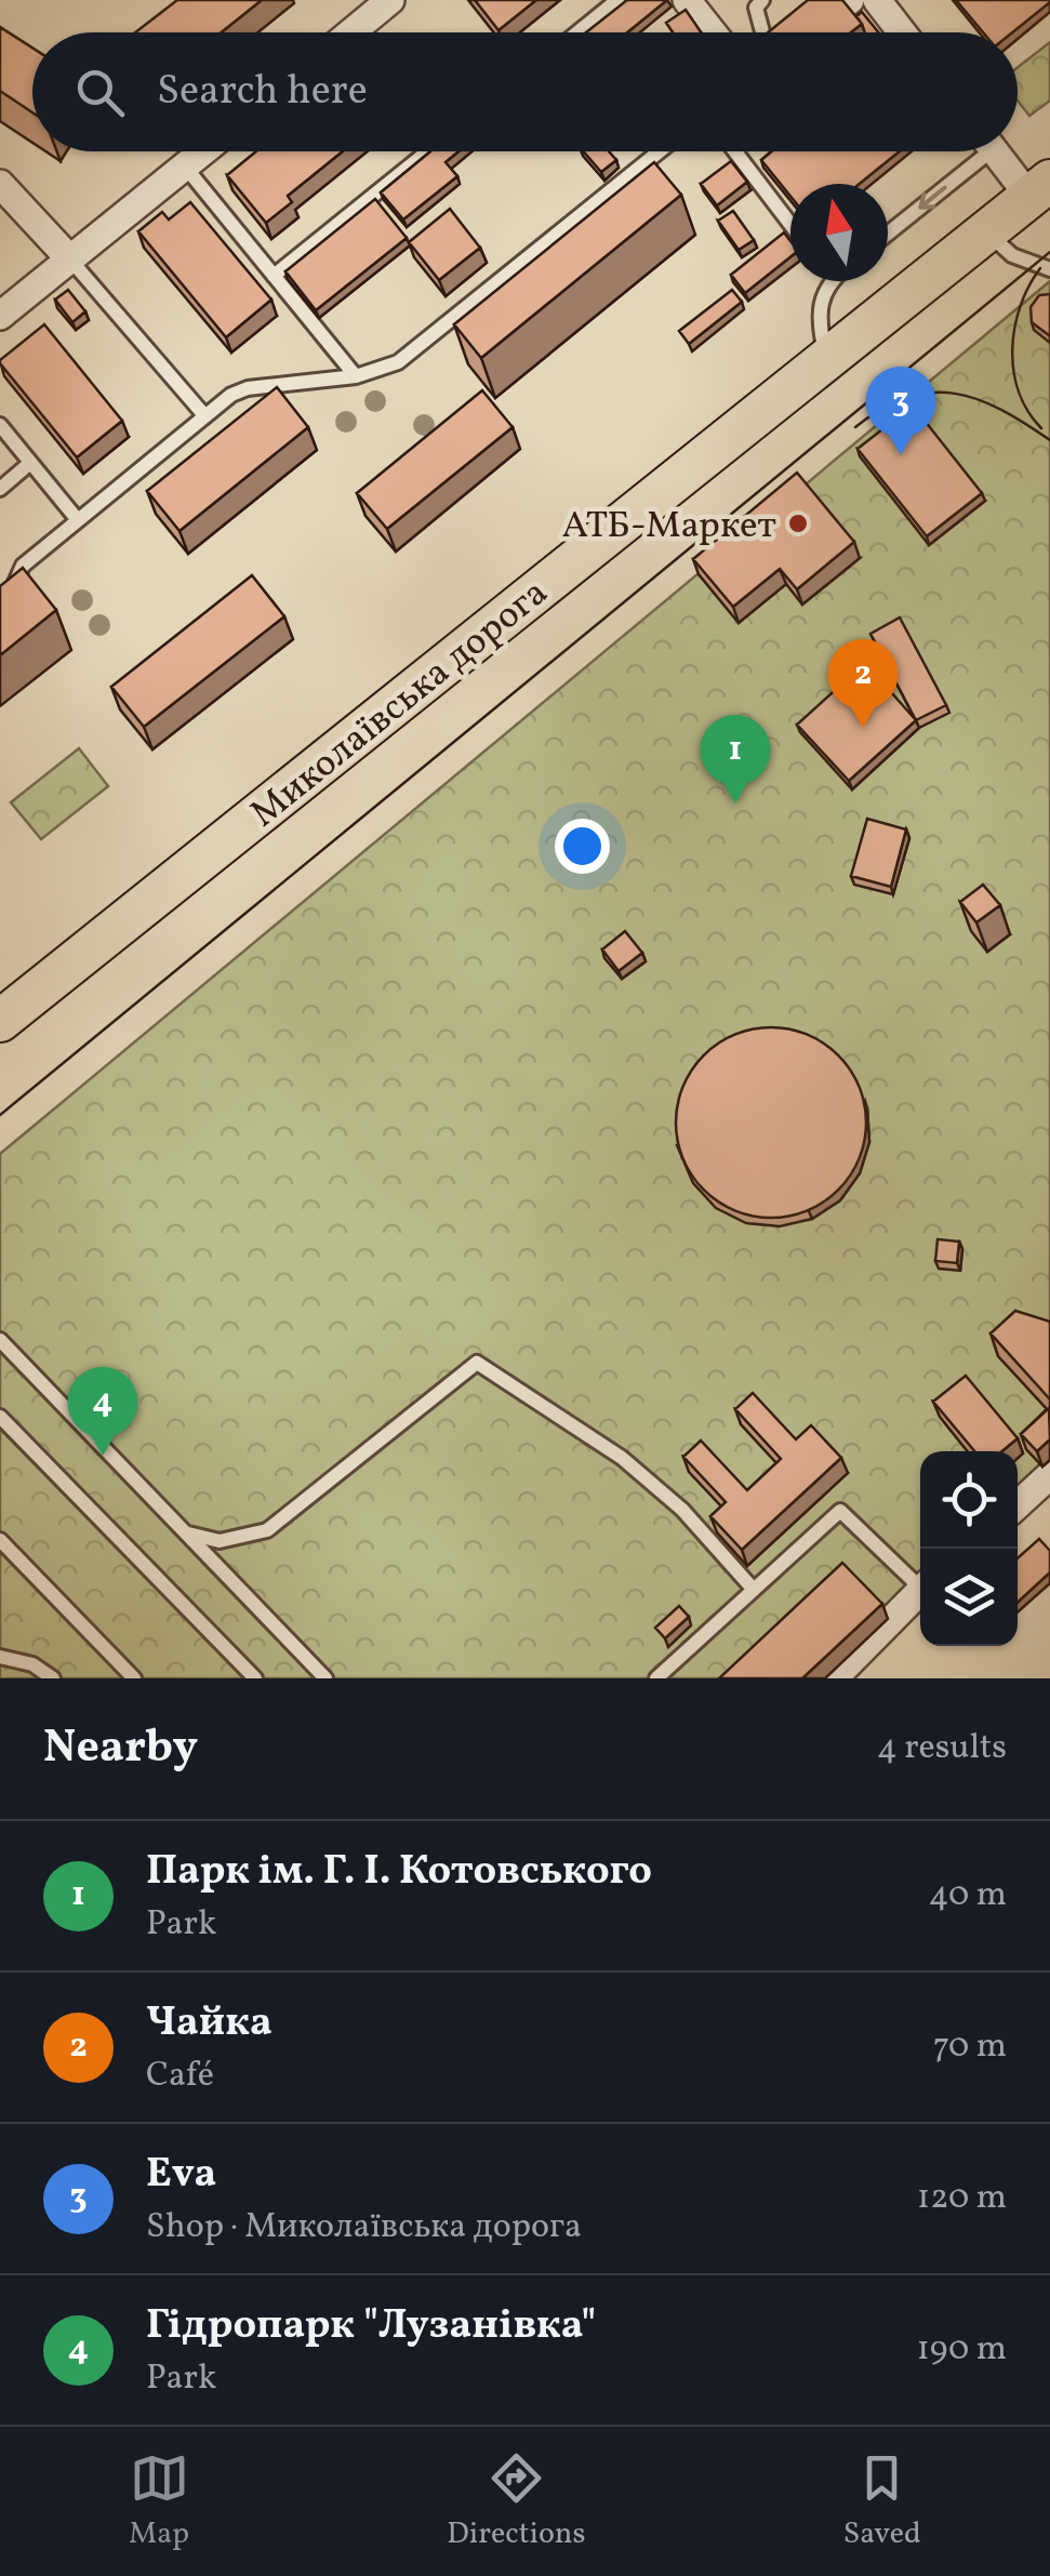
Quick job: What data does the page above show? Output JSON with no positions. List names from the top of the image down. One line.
{"streets":{"main road":["Миколаївська дорога"]},"places":["АТБ-Маркет"],"north":"top","page":{"search":"Search here","pins":["3","2","1","4"],"heading":["Nearby","4 results"],"list":[{"mark":"1","name":"Парк ім. Г. І. Котовського","note":"Park","value":"40 m"},{"mark":"2","name":"Чайка","note":"Café","value":"70 m"},{"mark":"3","name":"Eva","note":"Shop · Миколаївська дорога","value":"120 m"},{"mark":"4","name":"Гідропарк \"Лузанівка\"","note":"Park","value":"190 m"}],"nav":["Map","Directions","Saved"]}}
